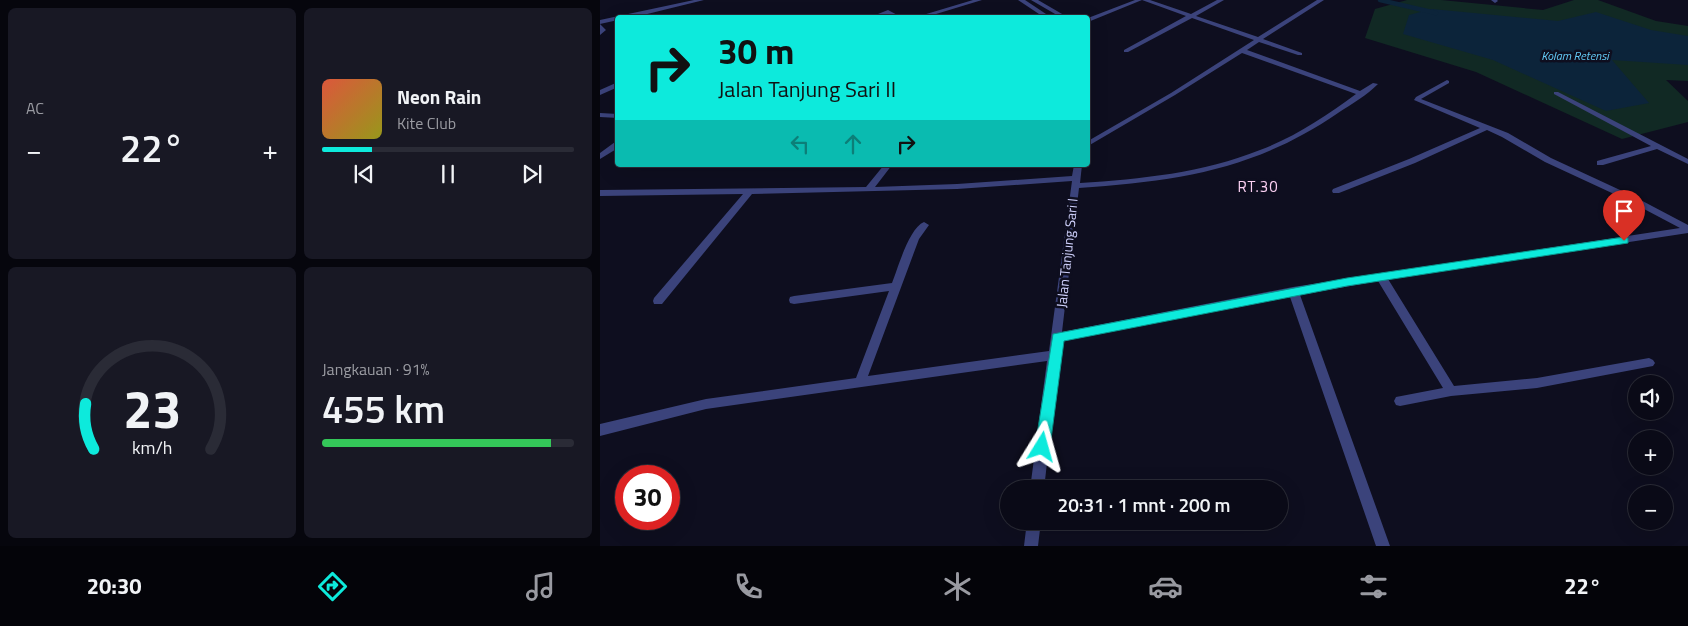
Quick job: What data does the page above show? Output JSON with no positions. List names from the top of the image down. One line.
{"streets":{"street":["Jalan Tanjung Sari I"]},"districts":["RT.30"],"water":["Kolam Retensi"],"page":{"tile":["AC",["Jangkauan · 91%","455 km"]],"turn":["30 m","Jalan Tanjung Sari II"],"song":["Neon Rain","Kite Club"],"heat":["−","22°","+"],"map_buttons":["+","−"],"limit":"30","trip":"20:31 · 1 mnt · 200 m","tabs":["20:30","22°"],"gauge":["23","km/h"]}}
